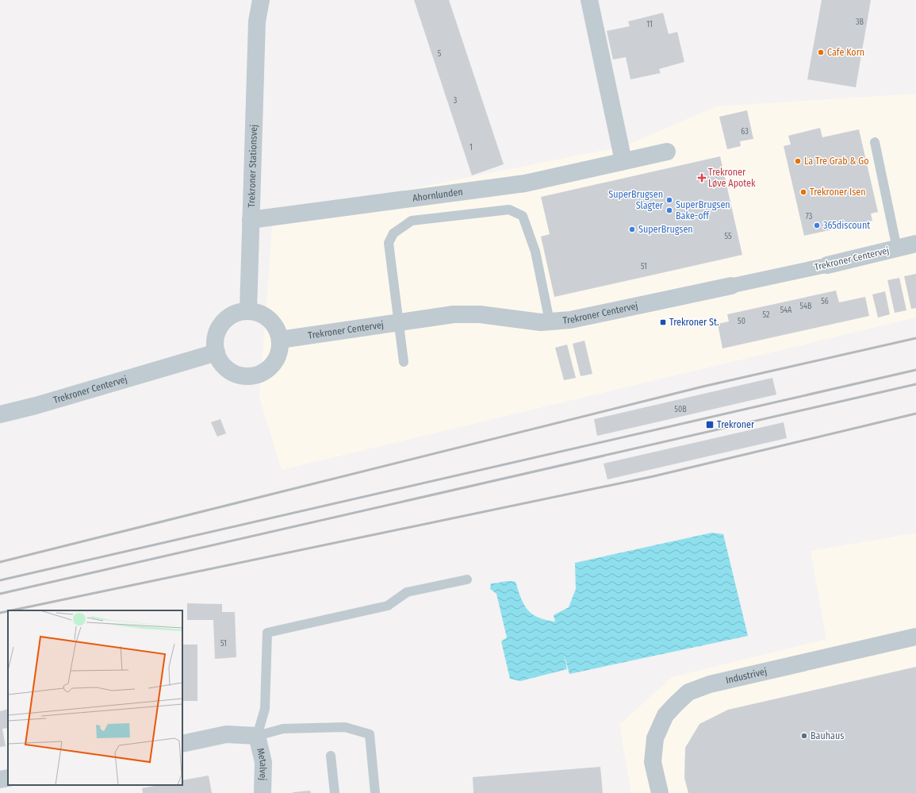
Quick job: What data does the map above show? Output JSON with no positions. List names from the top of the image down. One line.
{"streets":{"street":["Trekroner Stationsvej","Ahornlunden","Trekroner Centervej","Industrivej","Metalvej"]},"crossings":[["Trekroner Stationsvej","Ahornlunden"],["Trekroner Stationsvej","Trekroner Centervej"]],"places":{"other":["Cafe Korn","La Tre Grab & Go","Trekroner Isen","SuperBrugsen Slagter","SuperBrugsen Bake-off","365discount","SuperBrugsen","Bauhaus"],"health":["Trekroner Løve Apotek"],"transit":["Trekroner St.","Trekroner"]},"house_numbers":["3B","11","5","3","63","1","73","55","51","56","54B","54A","52","50","50B","51"]}
